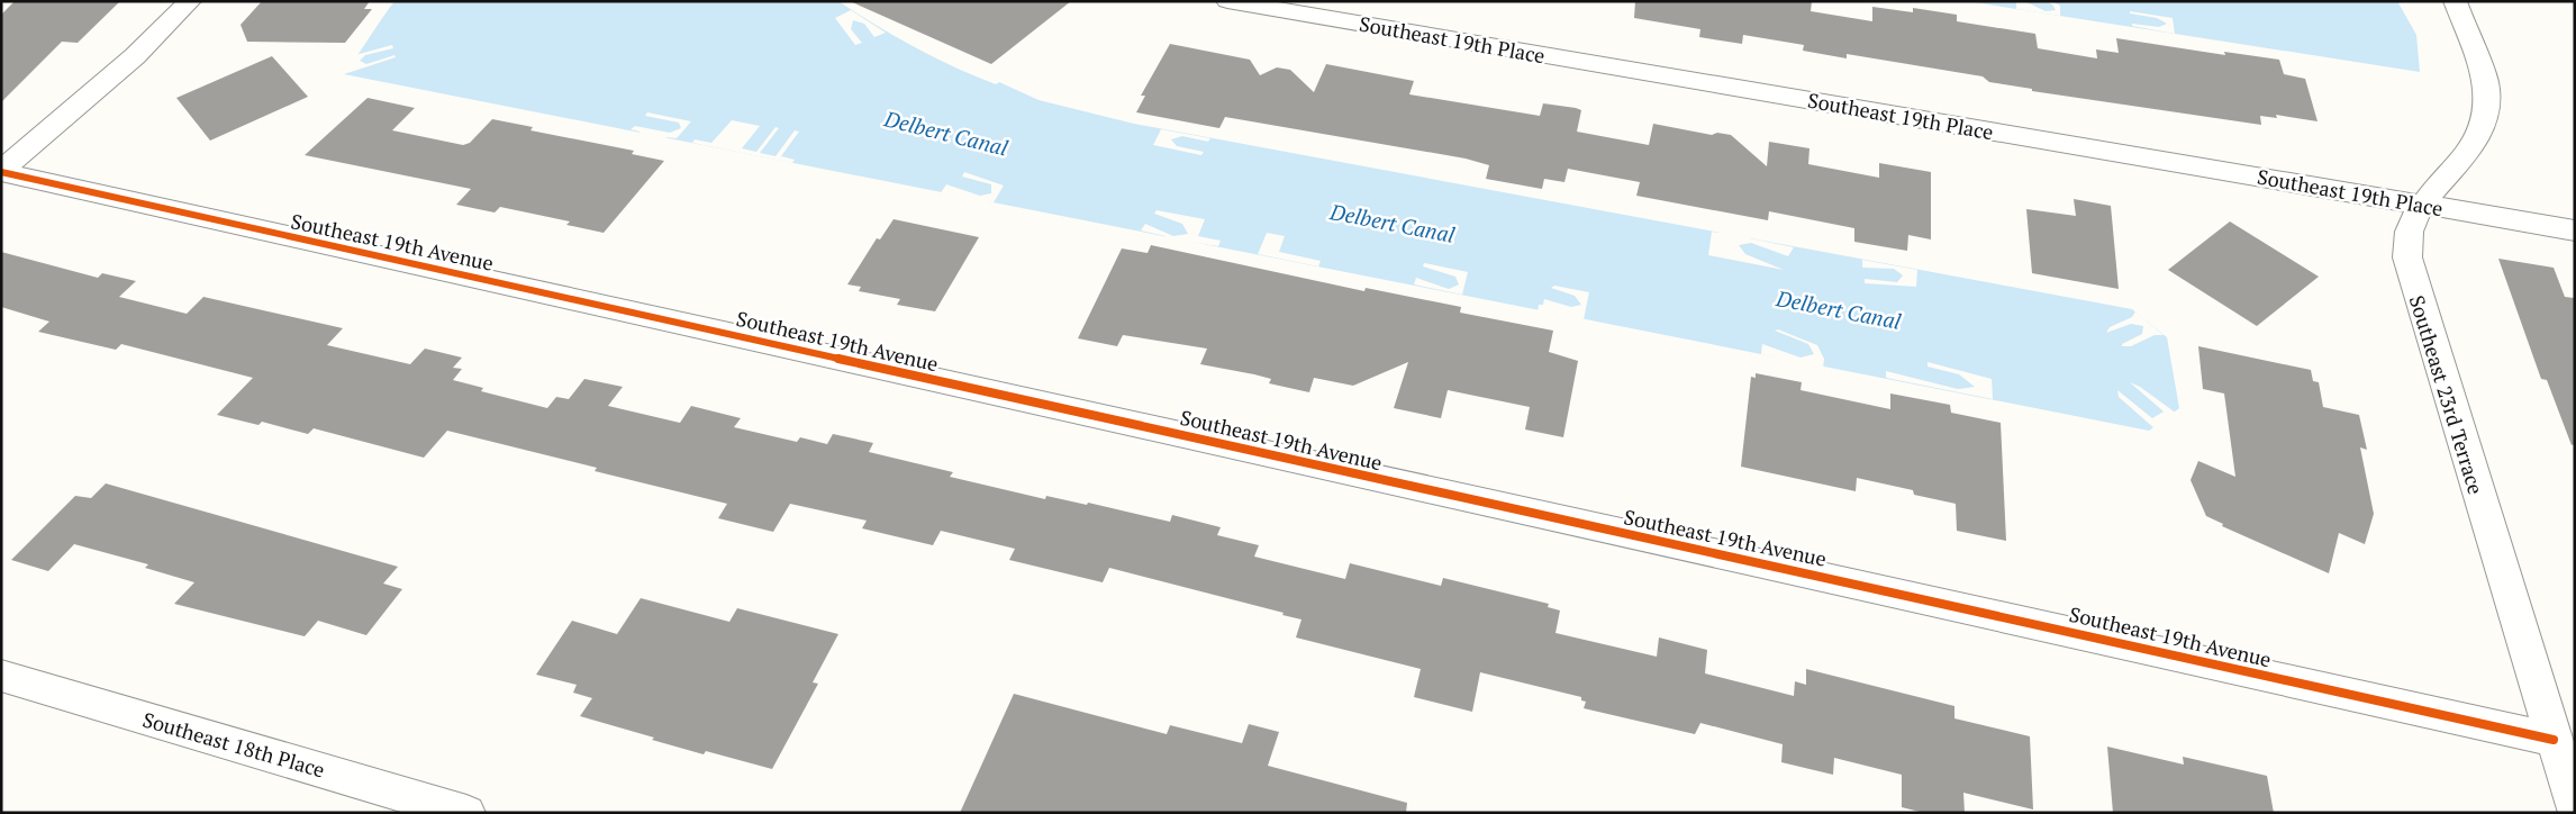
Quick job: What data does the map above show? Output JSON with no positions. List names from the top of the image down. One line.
{"streets":{"street":["Southeast 19th Place","Southeast 19th Avenue","Southeast 23rd Terrace","Southeast 18th Place"]},"crossings":[["Southeast 19th Place","Southeast 23rd Terrace"],["Southeast 19th Avenue","Southeast 23rd Terrace"]],"water":["Delbert Canal"]}
